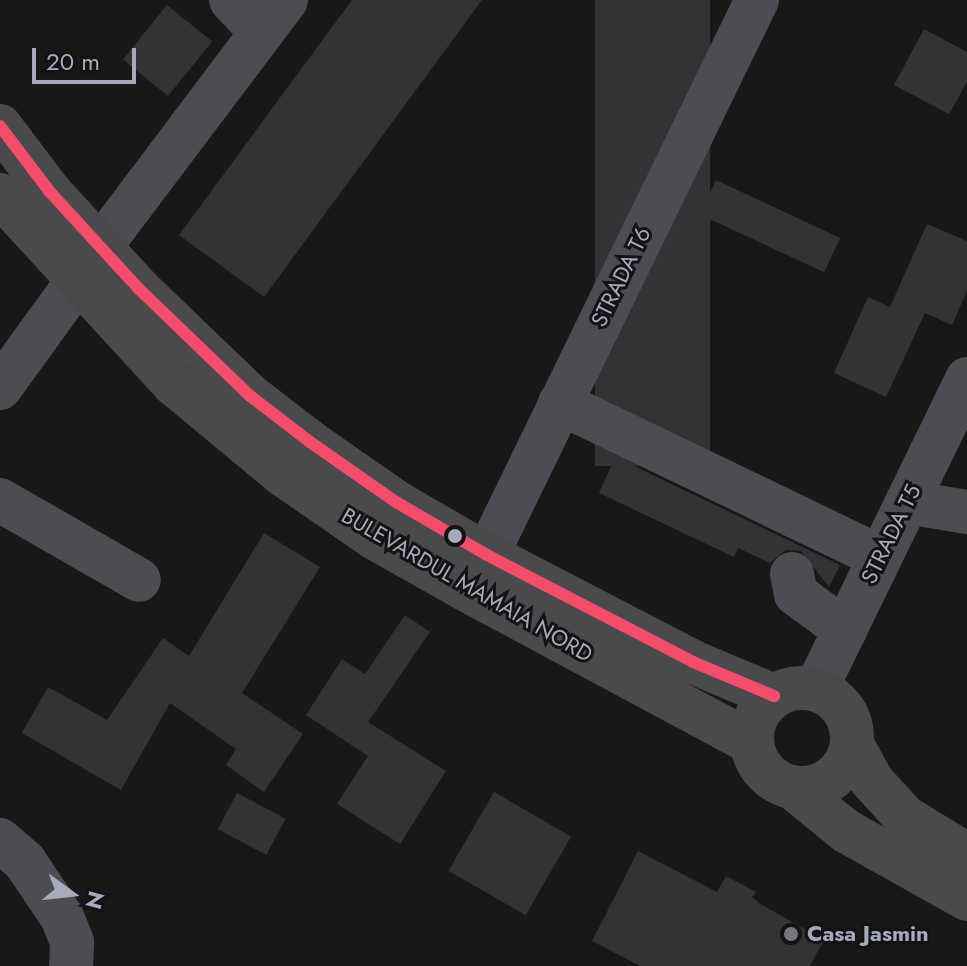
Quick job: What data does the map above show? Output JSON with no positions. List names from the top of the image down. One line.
{"streets":{"main road":["BULEVARDUL MAMAIA NORD"],"street":["STRADA T6","STRADA T5"]},"crossings":[["STRADA T6","BULEVARDUL MAMAIA NORD"],["STRADA T5","BULEVARDUL MAMAIA NORD"]],"places":["Casa Jasmin"],"scale_bar":"20 m","north":"right"}
